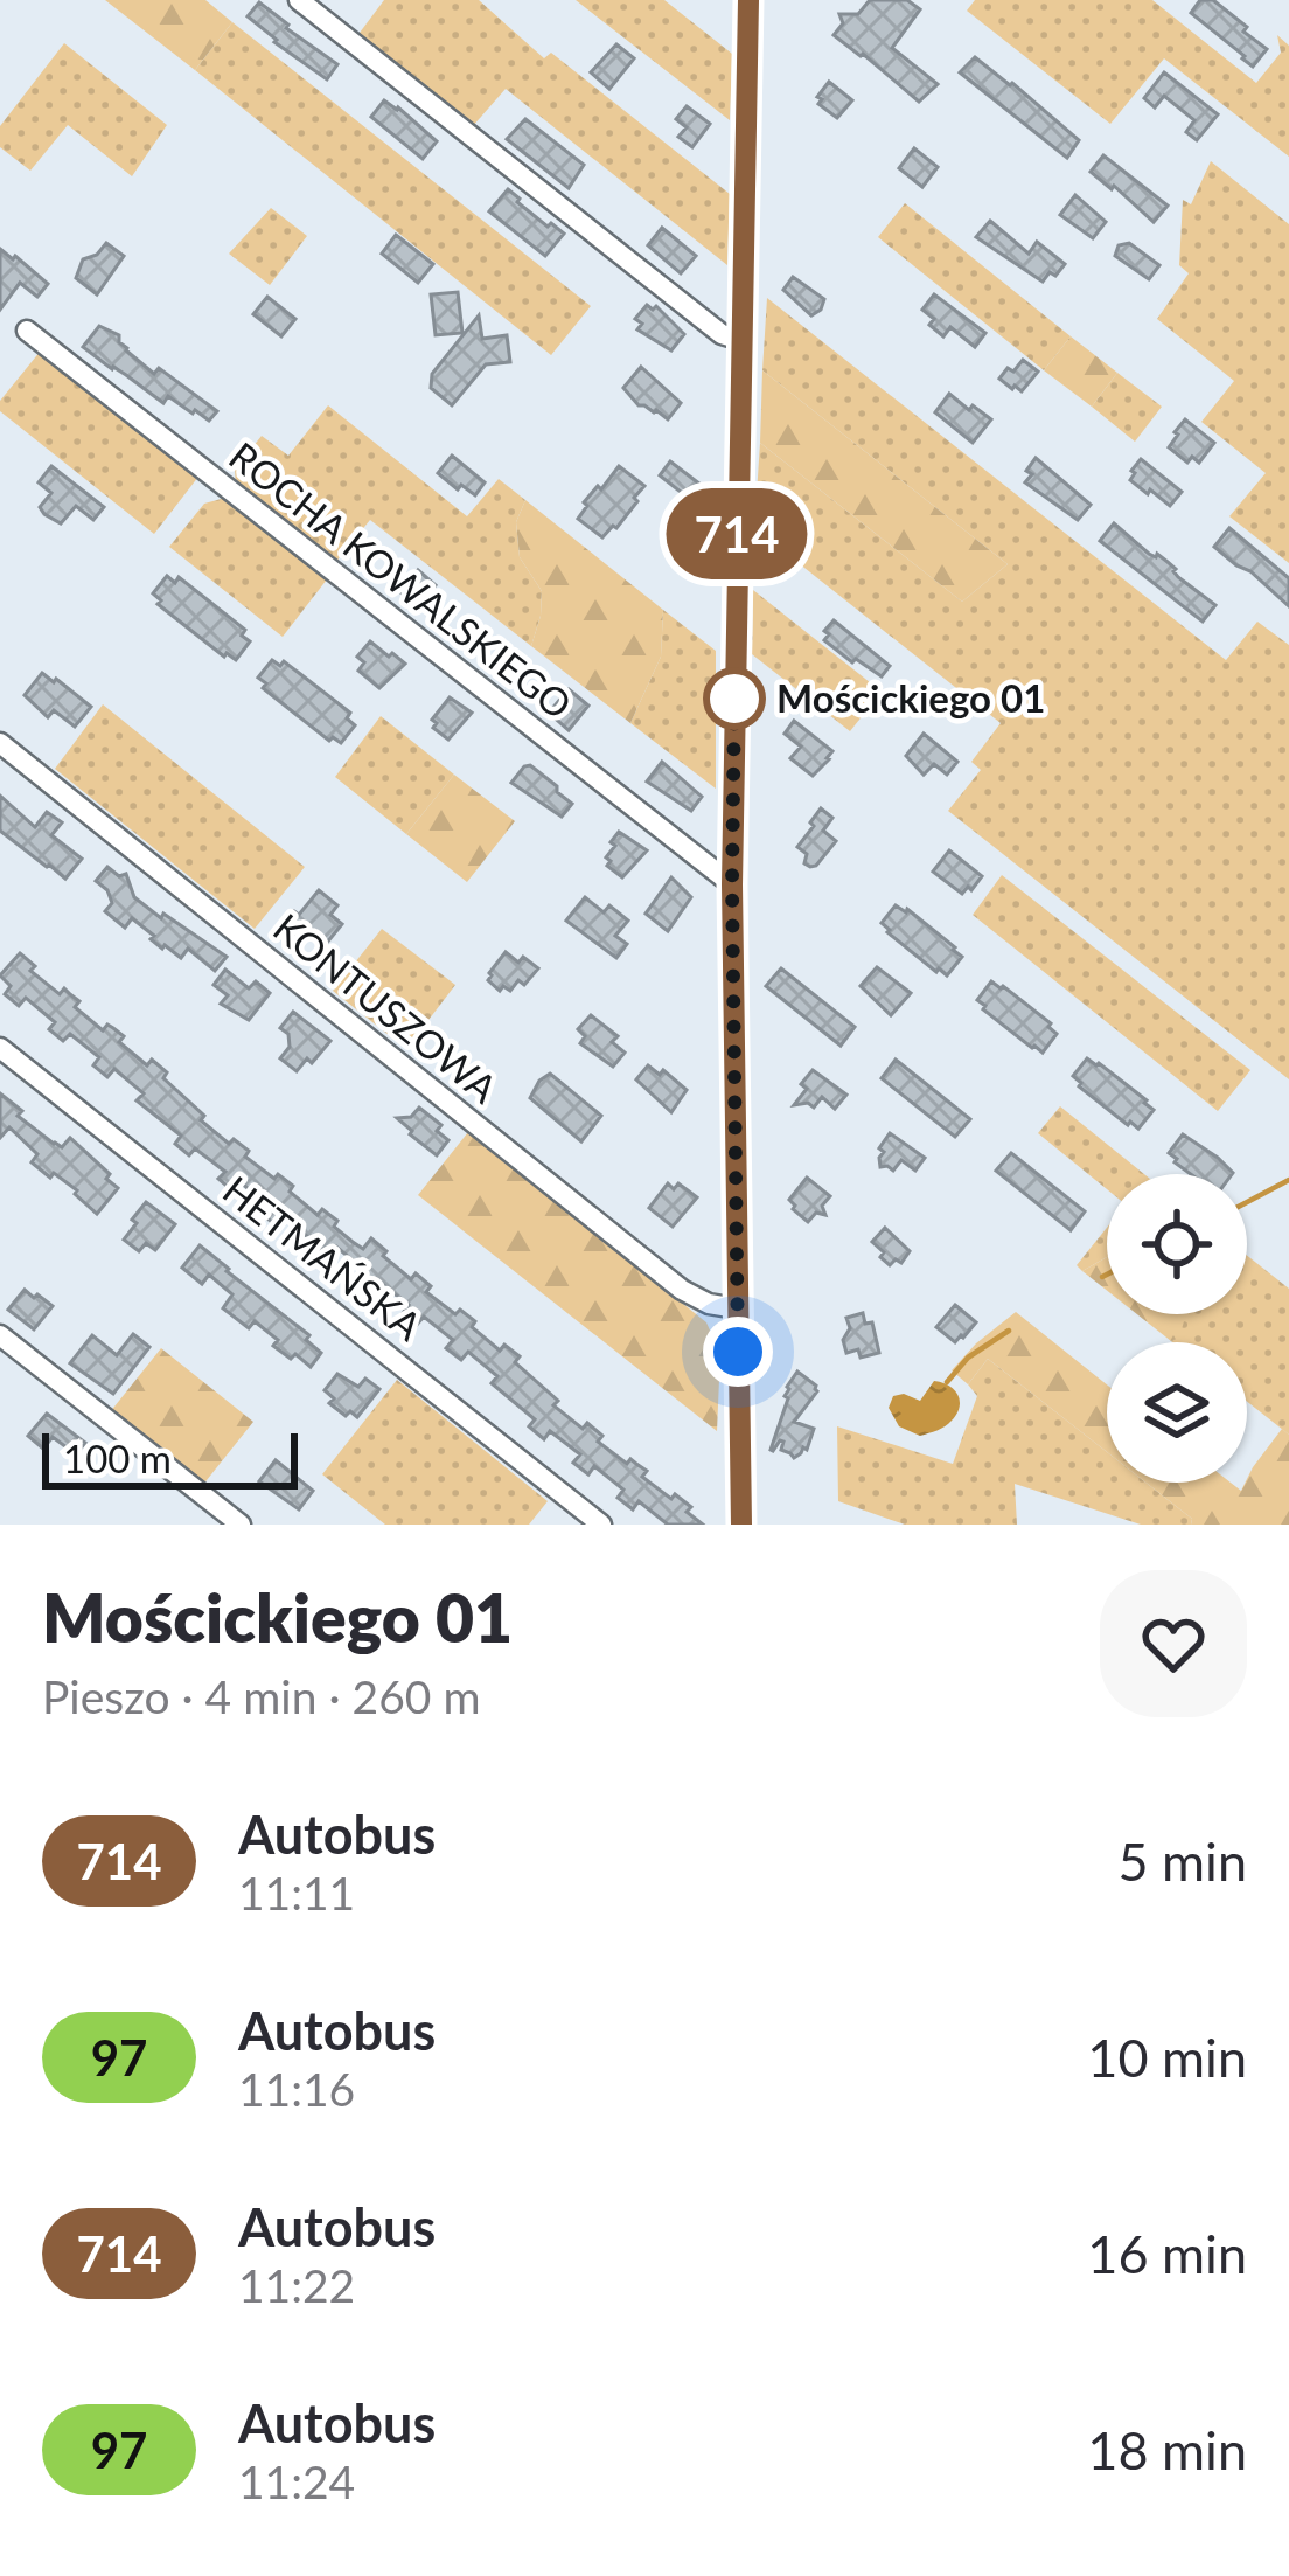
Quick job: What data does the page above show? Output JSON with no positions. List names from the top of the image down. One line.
{"streets":{"street":["ROCHA KOWALSKIEGO","KONTUSZOWA","HETMAŃSKA"]},"places":["Mościckiego 01"],"lines":["bus line 714"],"scale_bar":"100 m","page":{"on_map":"714","scale":"100 m","heading":["Mościckiego 01","Pieszo · 4 min · 260 m"],"list":[{"mark":"714","name":"Autobus","note":"11:11","value":"5 min"},{"mark":"97","name":"Autobus","note":"11:16","value":"10 min"},{"mark":"714","name":"Autobus","note":"11:22","value":"16 min"},{"mark":"97","name":"Autobus","note":"11:24","value":"18 min"}]}}
